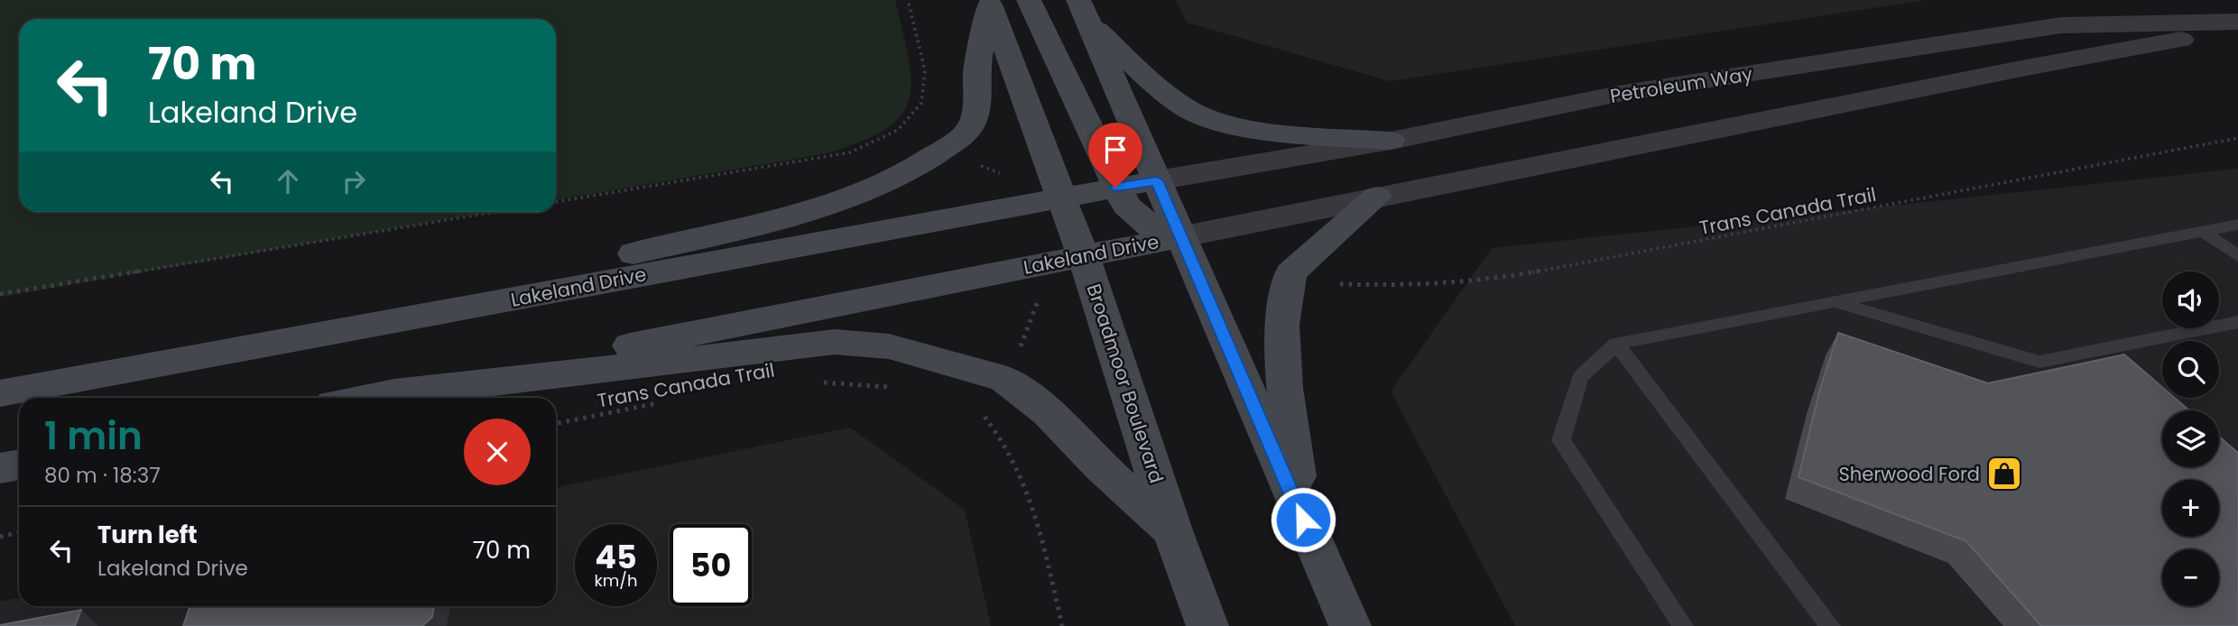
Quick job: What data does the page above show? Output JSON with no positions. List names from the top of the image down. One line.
{"streets":{"main road":["Lakeland Drive","Broadmoor Boulevard"],"street":["Petroleum Way"],"path":["Trans Canada Trail"]},"crossings":[["Petroleum Way","Lakeland Drive"],["Lakeland Drive","Broadmoor Boulevard"]],"places":{"shop":["Sherwood Ford"]},"page":{"turn":["70 m","Lakeland Drive"],"map_buttons":["+","−"],"heading":["1 min","80 m · 18:37"],"list":[{"name":"Turn left","note":"Lakeland Drive","value":"70 m"}],"speed":"45 km/h","limit":"50"}}
